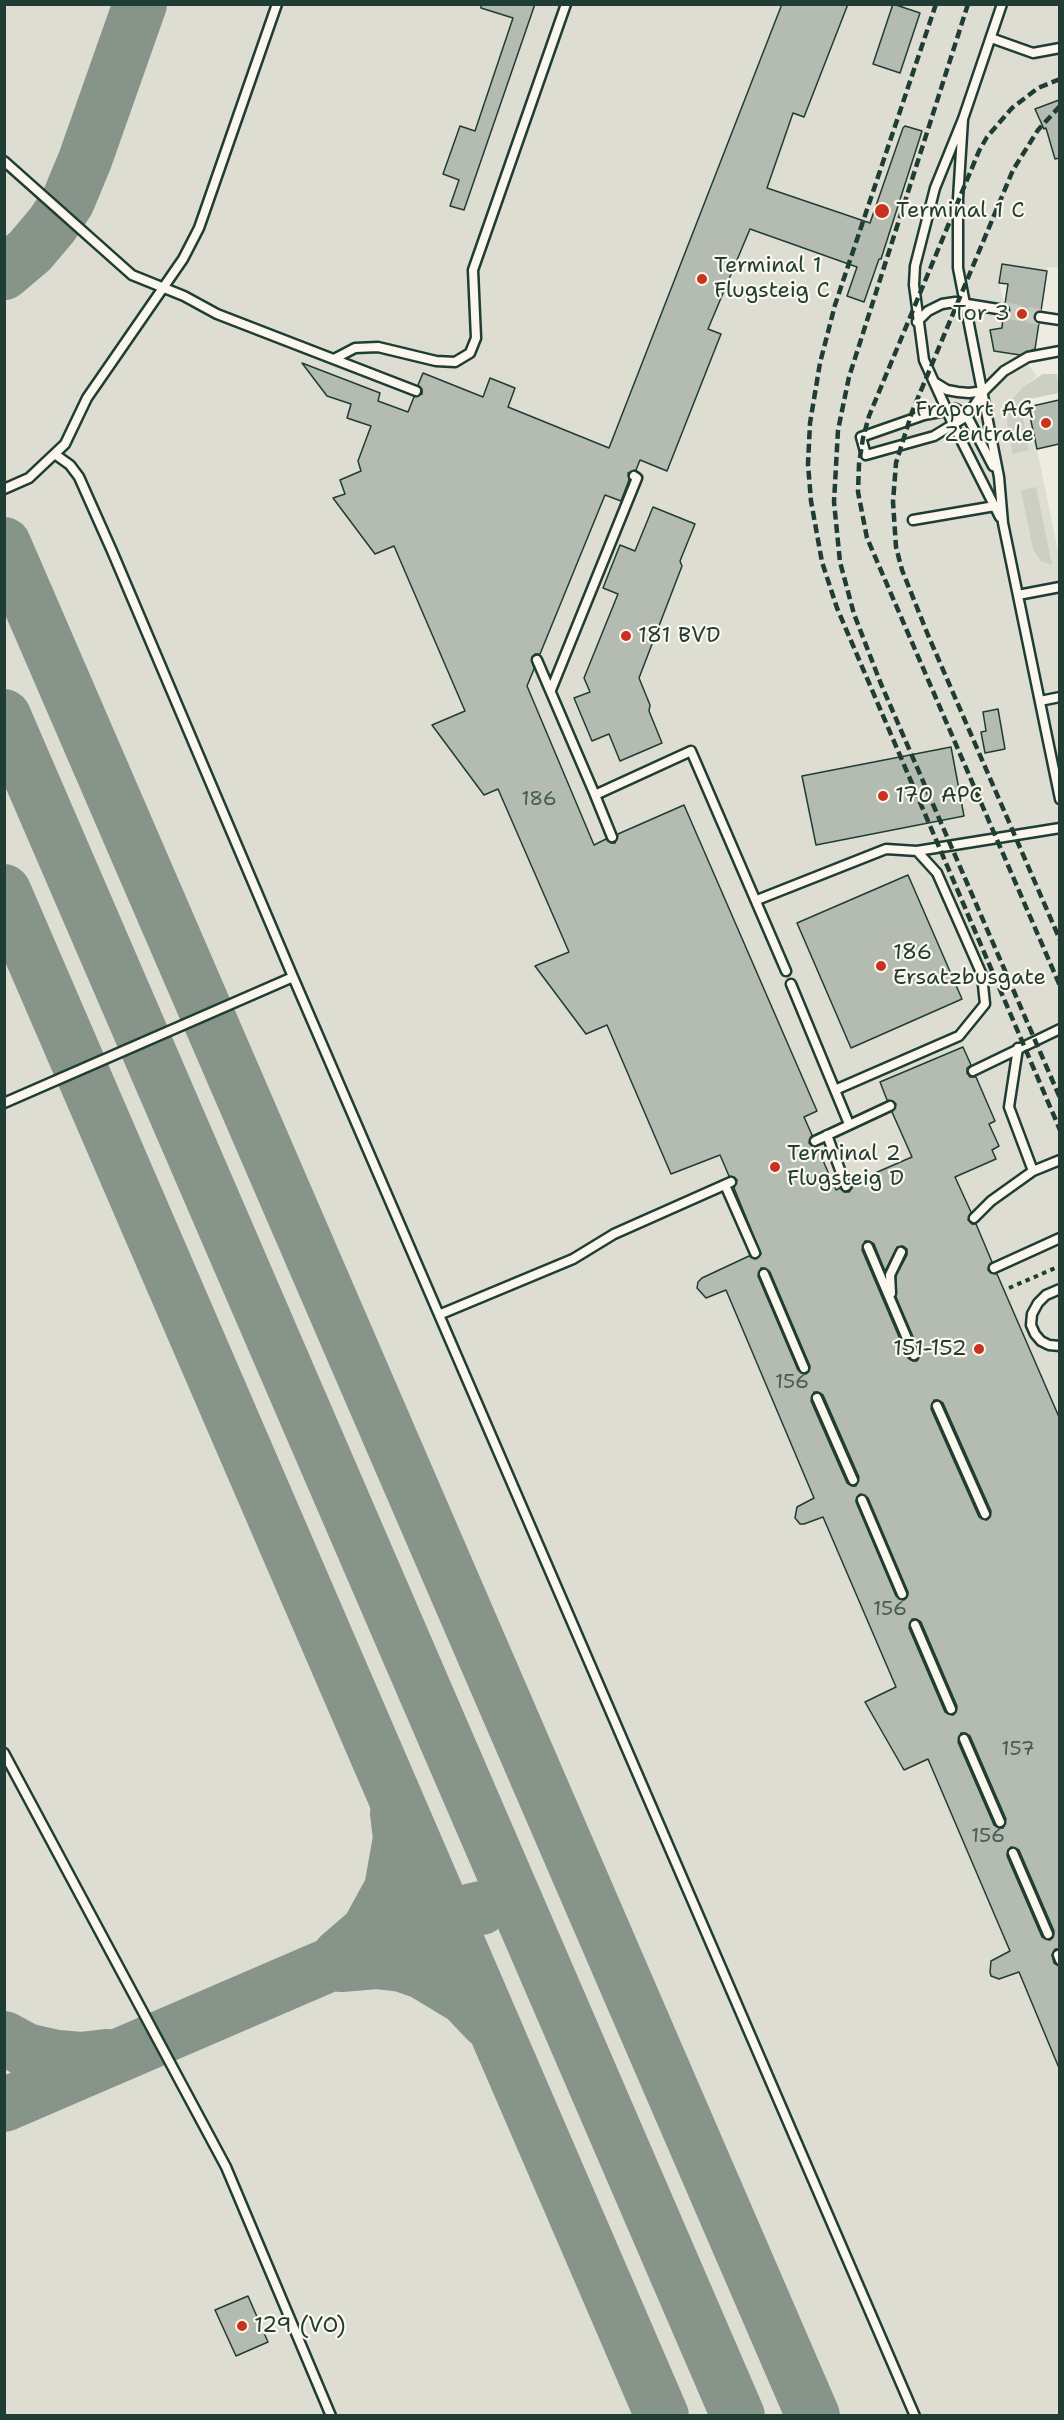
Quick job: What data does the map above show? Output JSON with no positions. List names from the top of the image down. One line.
{"places":["Terminal 1 C","Terminal 1 Flugsteig C","Tor 3","Fraport AG Zentrale","181 BVD","170 APC","186 Ersatzbusgate","Terminal 2 Flugsteig D","151-152","129 (VO)"],"house_numbers":["186","156","156","157","156"]}
